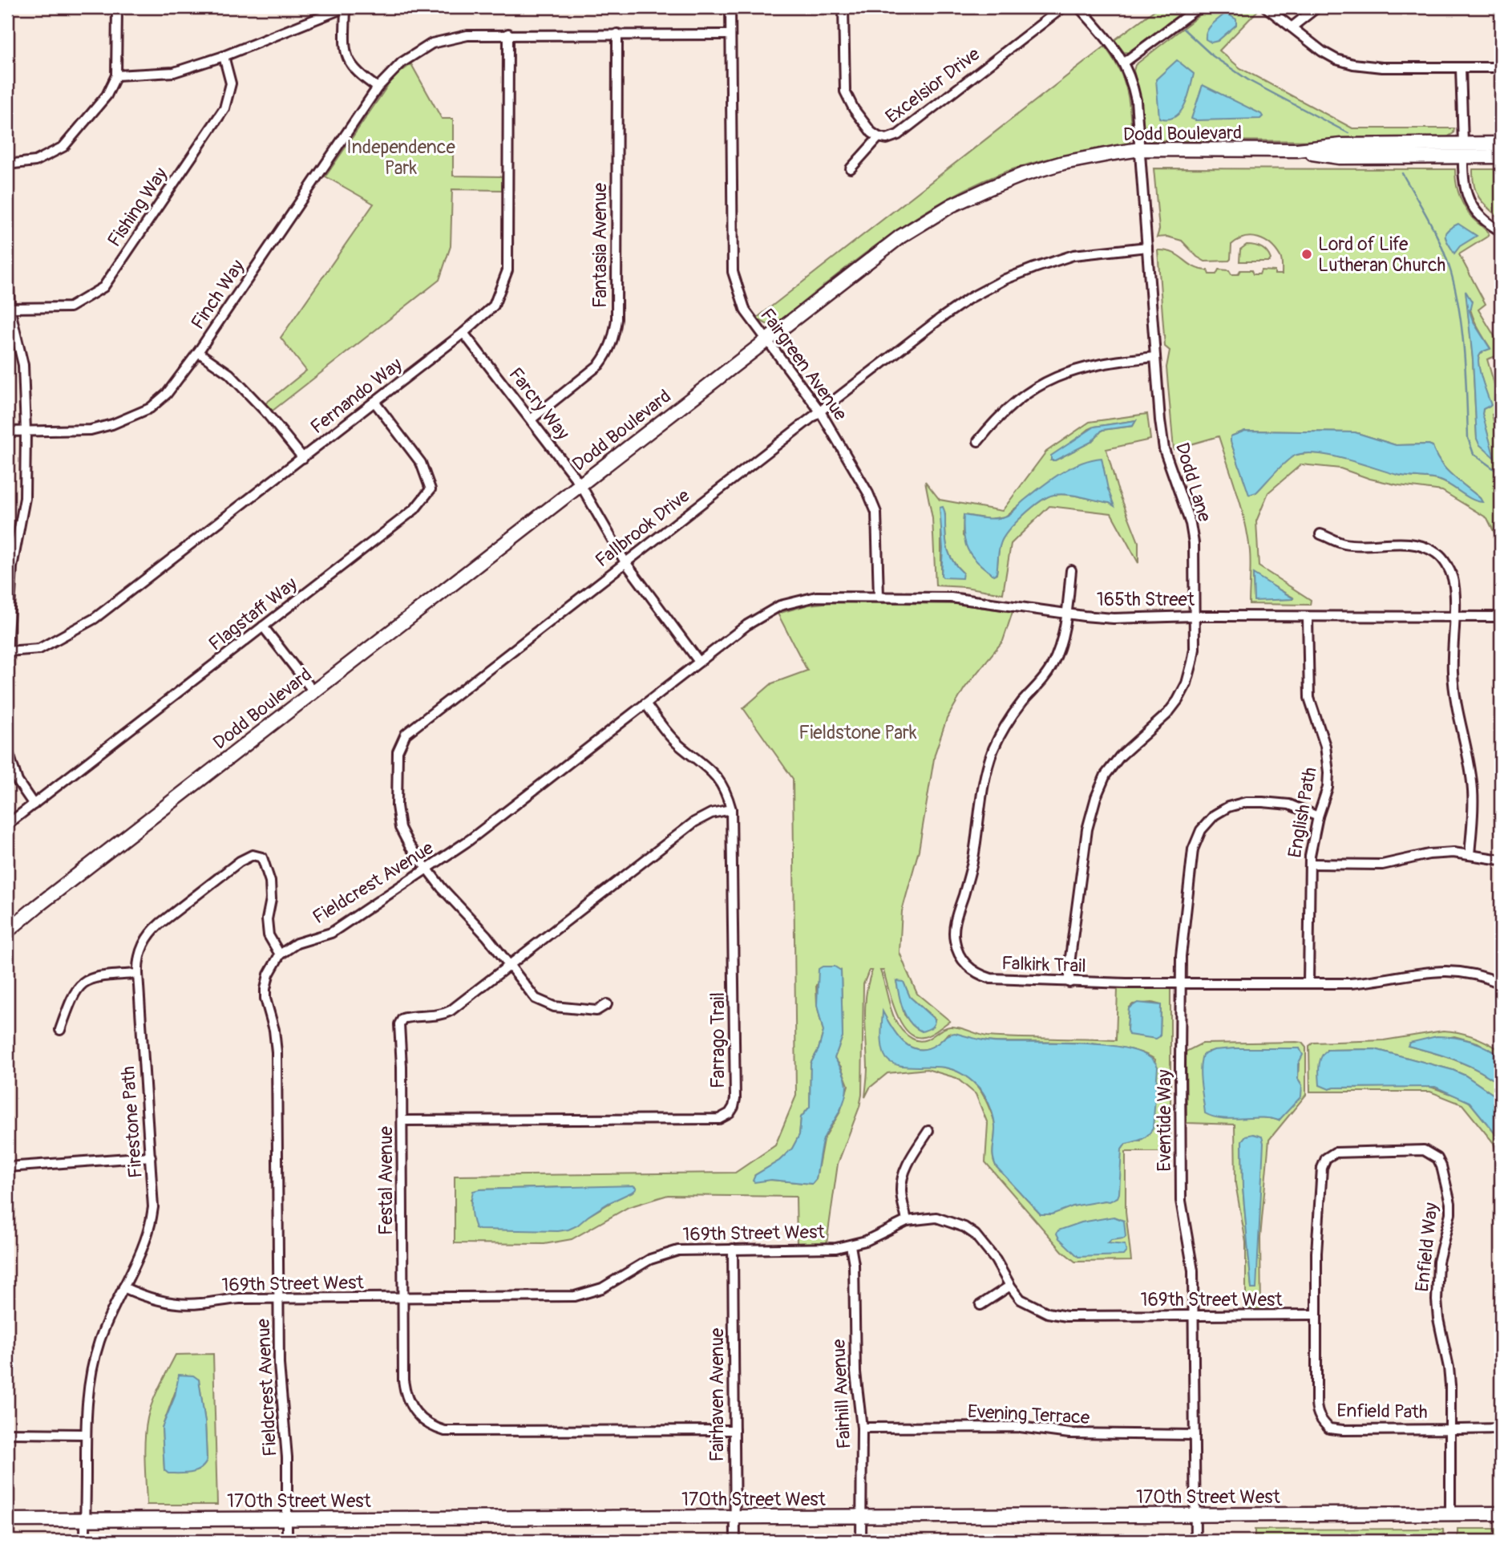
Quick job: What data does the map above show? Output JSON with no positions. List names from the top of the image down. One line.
{"streets":{"street":["Excelsior Drive","Dodd Boulevard","Fishing Way","Fantasia Avenue","Finch Way","Fairgreen Avenue","Fernando Way","Farcry Way","Dodd Lane","Fallbrook Drive","165th Street","Flagstaff Way","English Path","Fieldcrest Avenue","Falkirk Trail","Farrago Trail","Eventide Way","Firestone Path","Festal Avenue","169th Street West","Enfield Way","Fairhill Avenue","Fairhaven Avenue","Enfield Path","Evening Terrace","170th Street West"]},"crossings":[["Dodd Boulevard","Fairgreen Avenue"],["Dodd Boulevard","Farcry Way"],["Dodd Boulevard","Dodd Lane"],["Fantasia Avenue","Finch Way"],["Fantasia Avenue","Farcry Way"],["Finch Way","Fairgreen Avenue"],["Finch Way","Fernando Way"],["Fairgreen Avenue","Fallbrook Drive"],["Fairgreen Avenue","165th Street"],["Fernando Way","Farcry Way"],["Farcry Way","Fallbrook Drive"],["Farcry Way","Fieldcrest Avenue"],["Dodd Lane","Fallbrook Drive"],["Dodd Lane","165th Street"],["Dodd Lane","Falkirk Trail"],["Fallbrook Drive","Fieldcrest Avenue"],["Fallbrook Drive","Festal Avenue"],["165th Street","English Path"],["165th Street","Fieldcrest Avenue"],["165th Street","Falkirk Trail"],["English Path","Falkirk Trail"],["English Path","Eventide Way"],["Fieldcrest Avenue","Farrago Trail"],["Fieldcrest Avenue","Firestone Path"],["Fieldcrest Avenue","169th Street West"],["Fieldcrest Avenue","170th Street West"],["Falkirk Trail","Eventide Way"],["Farrago Trail","Festal Avenue"],["Eventide Way","169th Street West"],["Eventide Way","Evening Terrace"],["Eventide Way","170th Street West"],["Firestone Path","169th Street West"],["Firestone Path","170th Street West"],["Festal Avenue","169th Street West"],["Festal Avenue","Fairhaven Avenue"],["169th Street West","Enfield Way"],["169th Street West","Fairhill Avenue"],["169th Street West","Fairhaven Avenue"],["169th Street West","Enfield Path"],["Enfield Way","Enfield Path"],["Enfield Way","170th Street West"],["Fairhill Avenue","Evening Terrace"],["Fairhill Avenue","170th Street West"],["Fairhaven Avenue","170th Street West"]],"parks":["Independence Park","Fieldstone Park"],"places":["Lord of Life Lutheran Church"]}
